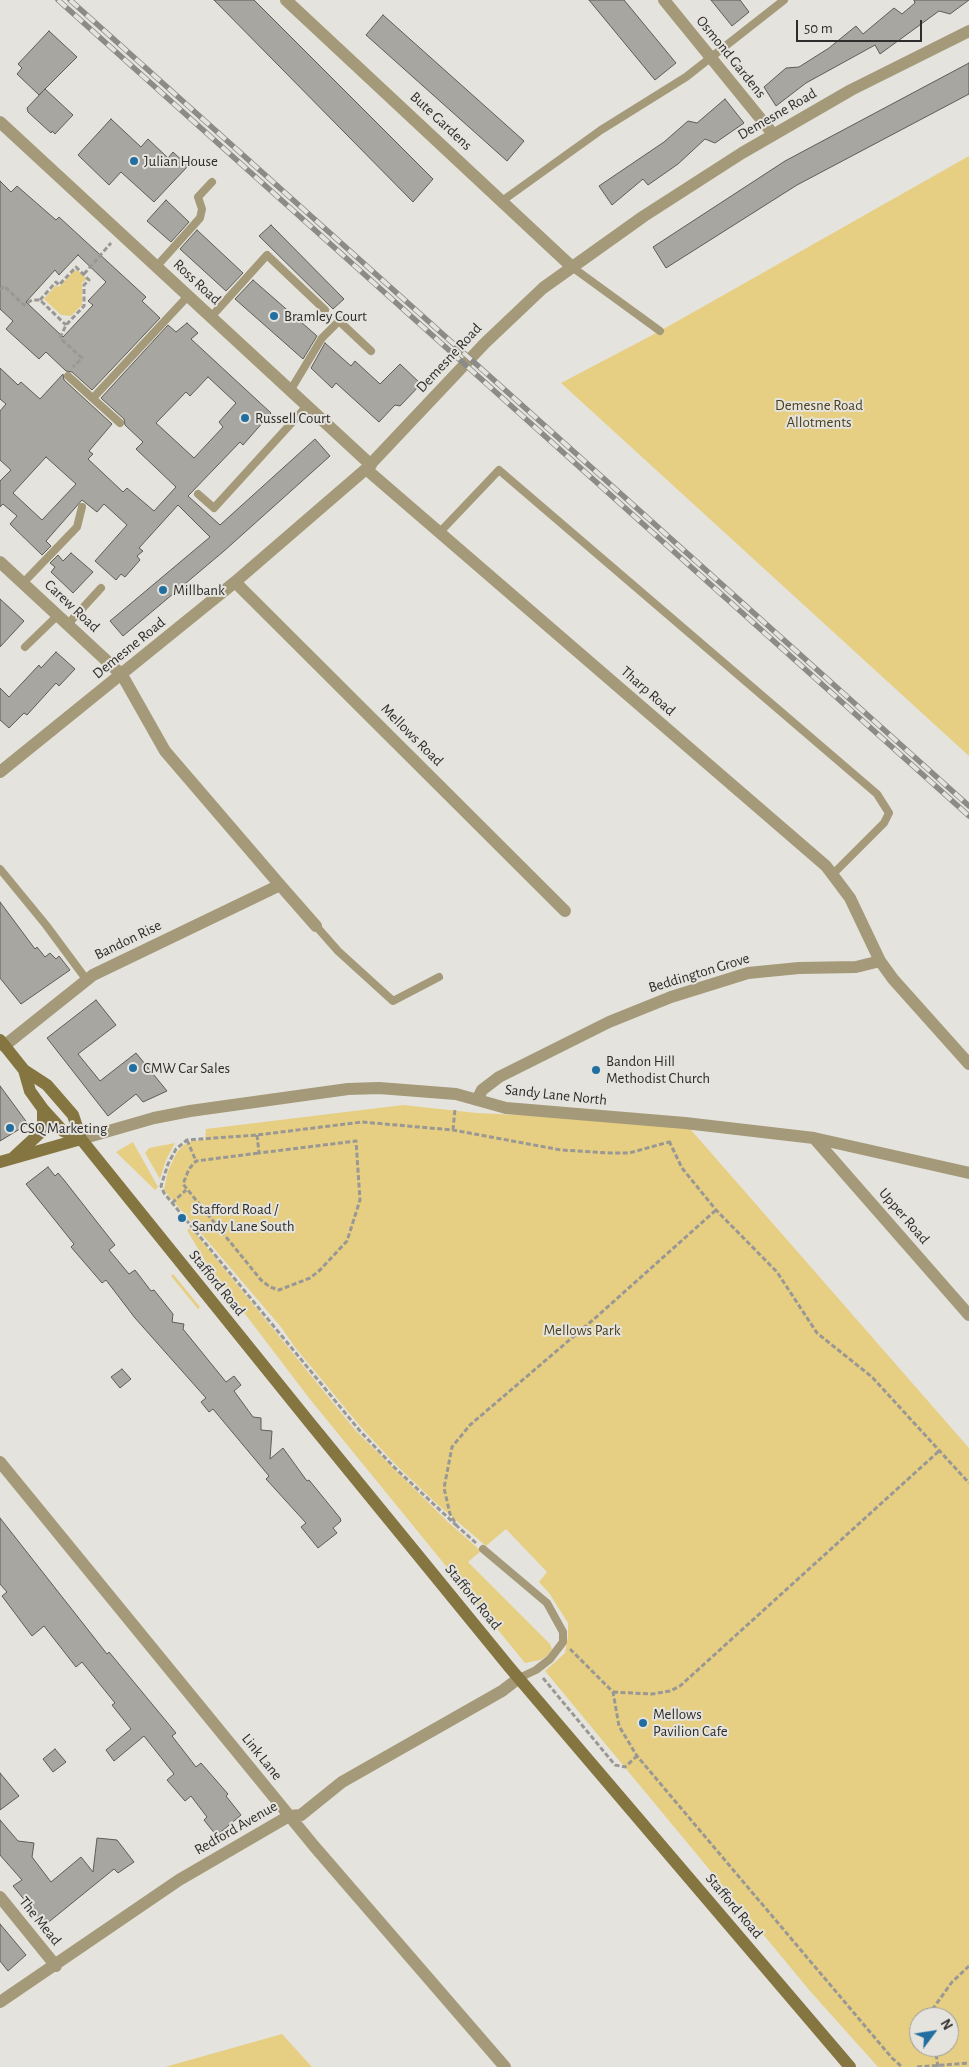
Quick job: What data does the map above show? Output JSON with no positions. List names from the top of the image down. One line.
{"streets":{"main road":["Stafford Road"],"street":["Osmond Gardens","Demesne Road","Bute Gardens","Ross Road","Carew Road","Tharp Road","Mellows Road","Bandon Rise","Beddington Grove","Sandy Lane North","Upper Road","Link Lane","Redford Avenue","The Mead"]},"crossings":[["Osmond Gardens","Demesne Road"],["Demesne Road","Bute Gardens"],["Demesne Road","Ross Road"],["Demesne Road","Carew Road"],["Demesne Road","Tharp Road"],["Demesne Road","Mellows Road"],["Ross Road","Tharp Road"],["Tharp Road","Beddington Grove"],["Bandon Rise","Stafford Road"],["Beddington Grove","Sandy Lane North"],["Sandy Lane North","Upper Road"],["Sandy Lane North","Stafford Road"],["Stafford Road","Redford Avenue"],["Link Lane","Redford Avenue"],["Redford Avenue","The Mead"]],"parks":["Demesne Road Allotments","Mellows Park"],"places":["Julian House","Bramley Court","Russell Court","Millbank","CMW Car Sales","Bandon Hill Methodist Church","CSQ Marketing","Stafford Road / Sandy Lane South","Mellows Pavilion Cafe"],"scale_bar":"50 m","north":"top right"}
